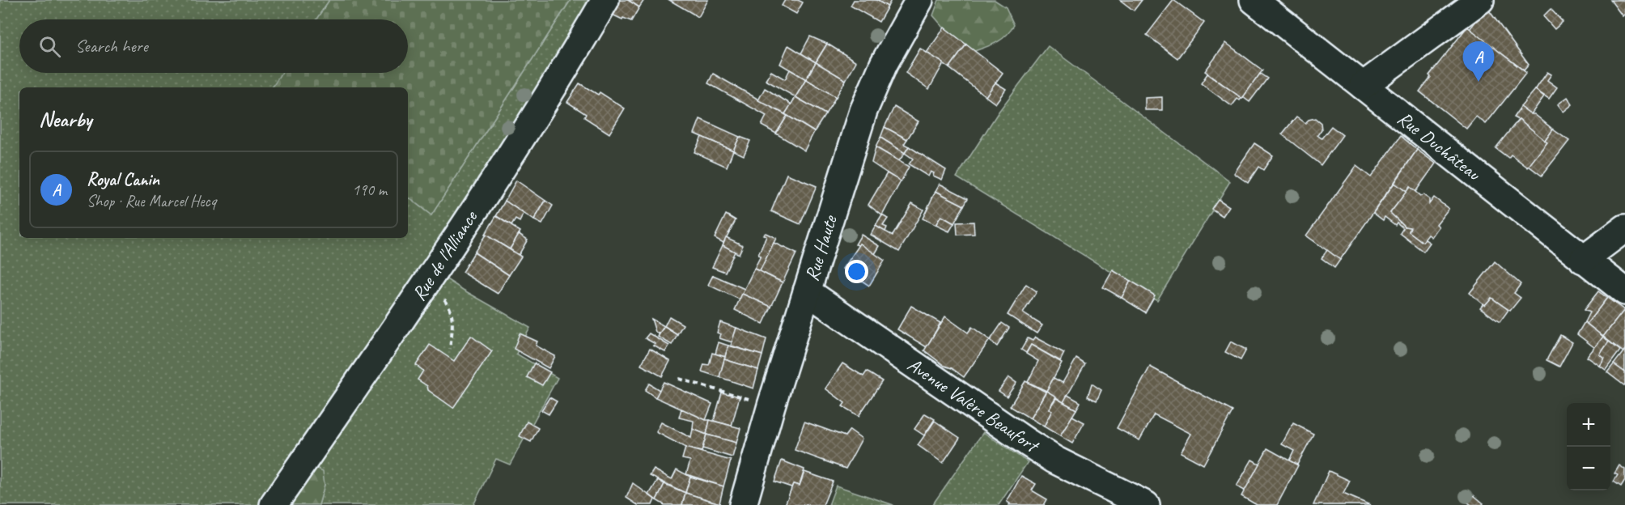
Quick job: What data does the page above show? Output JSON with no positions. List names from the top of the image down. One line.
{"streets":{"street":["Rue Duchâteau","Rue Haute","Rue de l'Alliance","Avenue Valère Beaufort"]},"crossings":[["Rue Haute","Avenue Valère Beaufort"]],"page":{"search":"Search here","pins":"A","heading":"Nearby","list":[{"mark":"A","name":"Royal Canin","note":"Shop · Rue Marcel Hecq","value":"190 m"}],"map_buttons":["+","−"]}}
